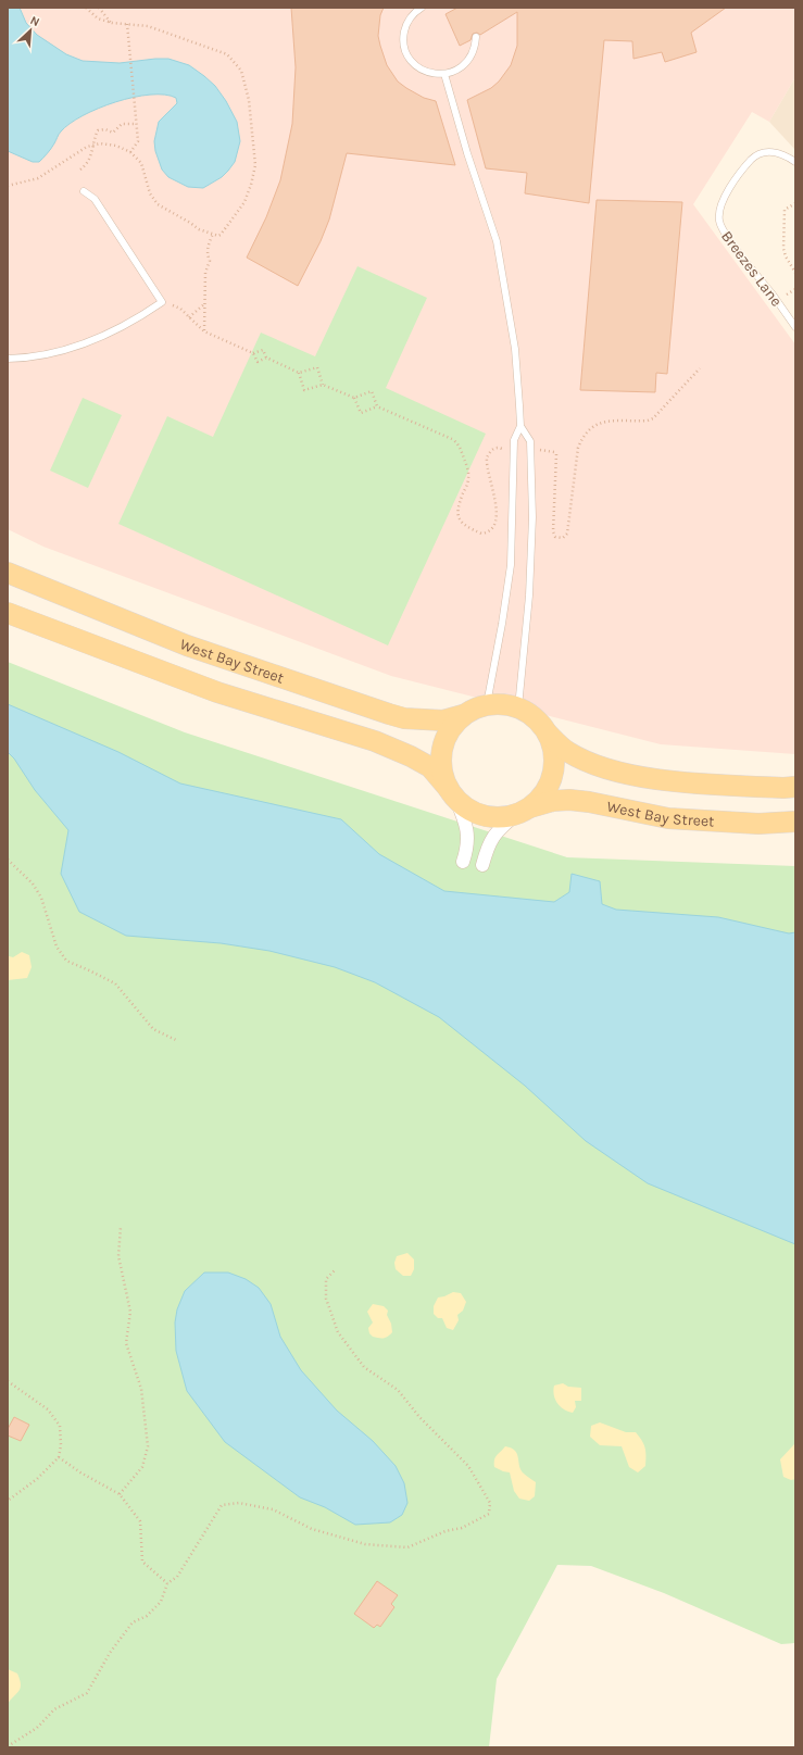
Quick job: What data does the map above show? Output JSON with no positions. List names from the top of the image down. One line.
{"streets":{"main road":["West Bay Street"],"lane":["Breezes Lane"]},"north":"top right"}
